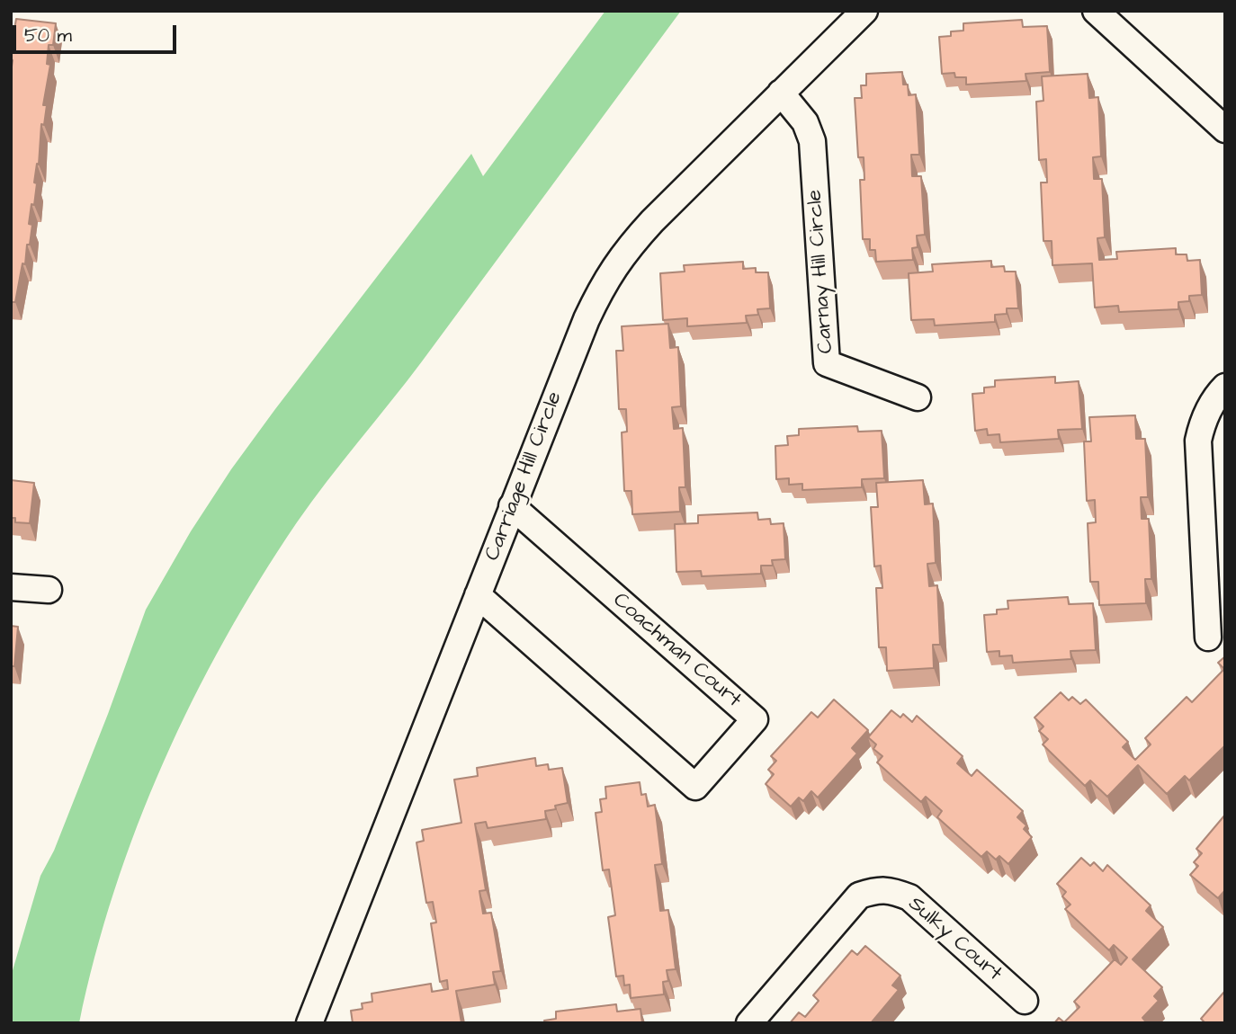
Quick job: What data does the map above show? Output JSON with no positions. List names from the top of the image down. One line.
{"streets":{"street":["Carnay Hill Circle","Carriage Hill Circle","Coachman Court","Sulky Court"]},"crossings":[["Carnay Hill Circle","Carriage Hill Circle"],["Carriage Hill Circle","Coachman Court"]],"scale_bar":"50 m"}
